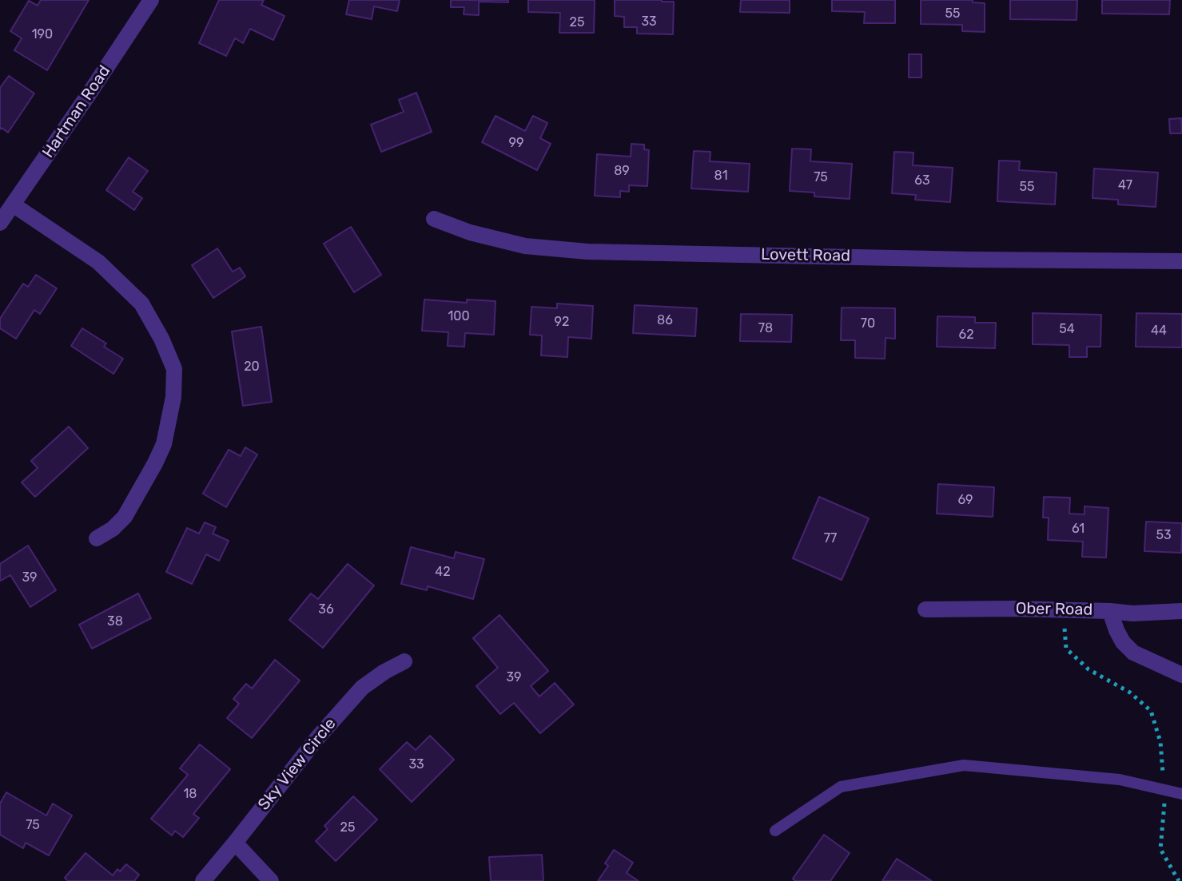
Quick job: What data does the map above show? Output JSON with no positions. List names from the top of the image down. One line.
{"streets":{"street":["Hartman Road","Lovett Road","Ober Road","Sky View Circle"]},"house_numbers":["55","33","25","190","99","89","81","75","63","47","55","100","86","92","70","78","54","44","62","20","69","61","53","77","42","39","36","38","39","33","18","75","25"]}
